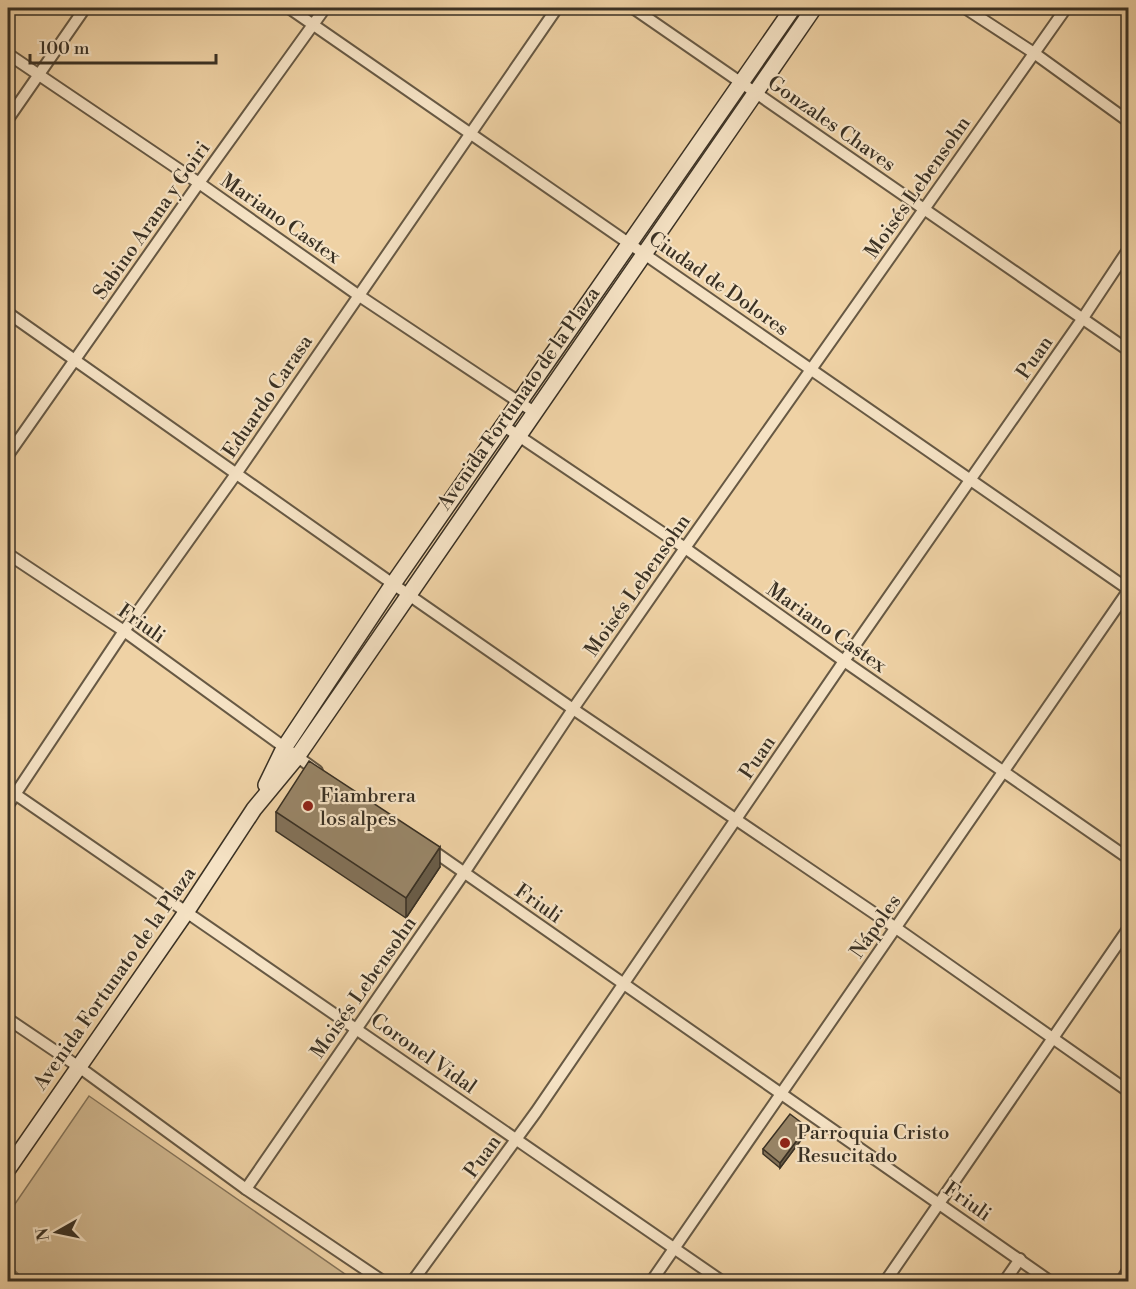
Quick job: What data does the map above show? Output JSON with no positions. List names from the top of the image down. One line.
{"streets":{"main road":["Avenida Fortunato de la Plaza"],"street":["Gonzales Chaves","Moisés Lebensohn","Mariano Castex","Sabino Arana y Goiri","Ciudad de Dolores","Puan","Eduardo Carasa","Friuli","Nápoles","Coronel Vidal"]},"crossings":[["Gonzales Chaves","Moisés Lebensohn"],["Gonzales Chaves","Puan"],["Gonzales Chaves","Avenida Fortunato de la Plaza"],["Moisés Lebensohn","Mariano Castex"],["Moisés Lebensohn","Ciudad de Dolores"],["Moisés Lebensohn","Friuli"],["Moisés Lebensohn","Coronel Vidal"],["Mariano Castex","Sabino Arana y Goiri"],["Mariano Castex","Puan"],["Mariano Castex","Eduardo Carasa"],["Mariano Castex","Avenida Fortunato de la Plaza"],["Mariano Castex","Nápoles"],["Sabino Arana y Goiri","Ciudad de Dolores"],["Ciudad de Dolores","Puan"],["Ciudad de Dolores","Eduardo Carasa"],["Ciudad de Dolores","Avenida Fortunato de la Plaza"],["Ciudad de Dolores","Nápoles"],["Puan","Friuli"],["Puan","Coronel Vidal"],["Eduardo Carasa","Friuli"],["Eduardo Carasa","Coronel Vidal"],["Avenida Fortunato de la Plaza","Friuli"],["Avenida Fortunato de la Plaza","Coronel Vidal"],["Friuli","Nápoles"],["Nápoles","Coronel Vidal"]],"places":["Fiambrera los alpes","Parroquia Cristo Resucitado"],"scale_bar":"100 m","north":"left"}
